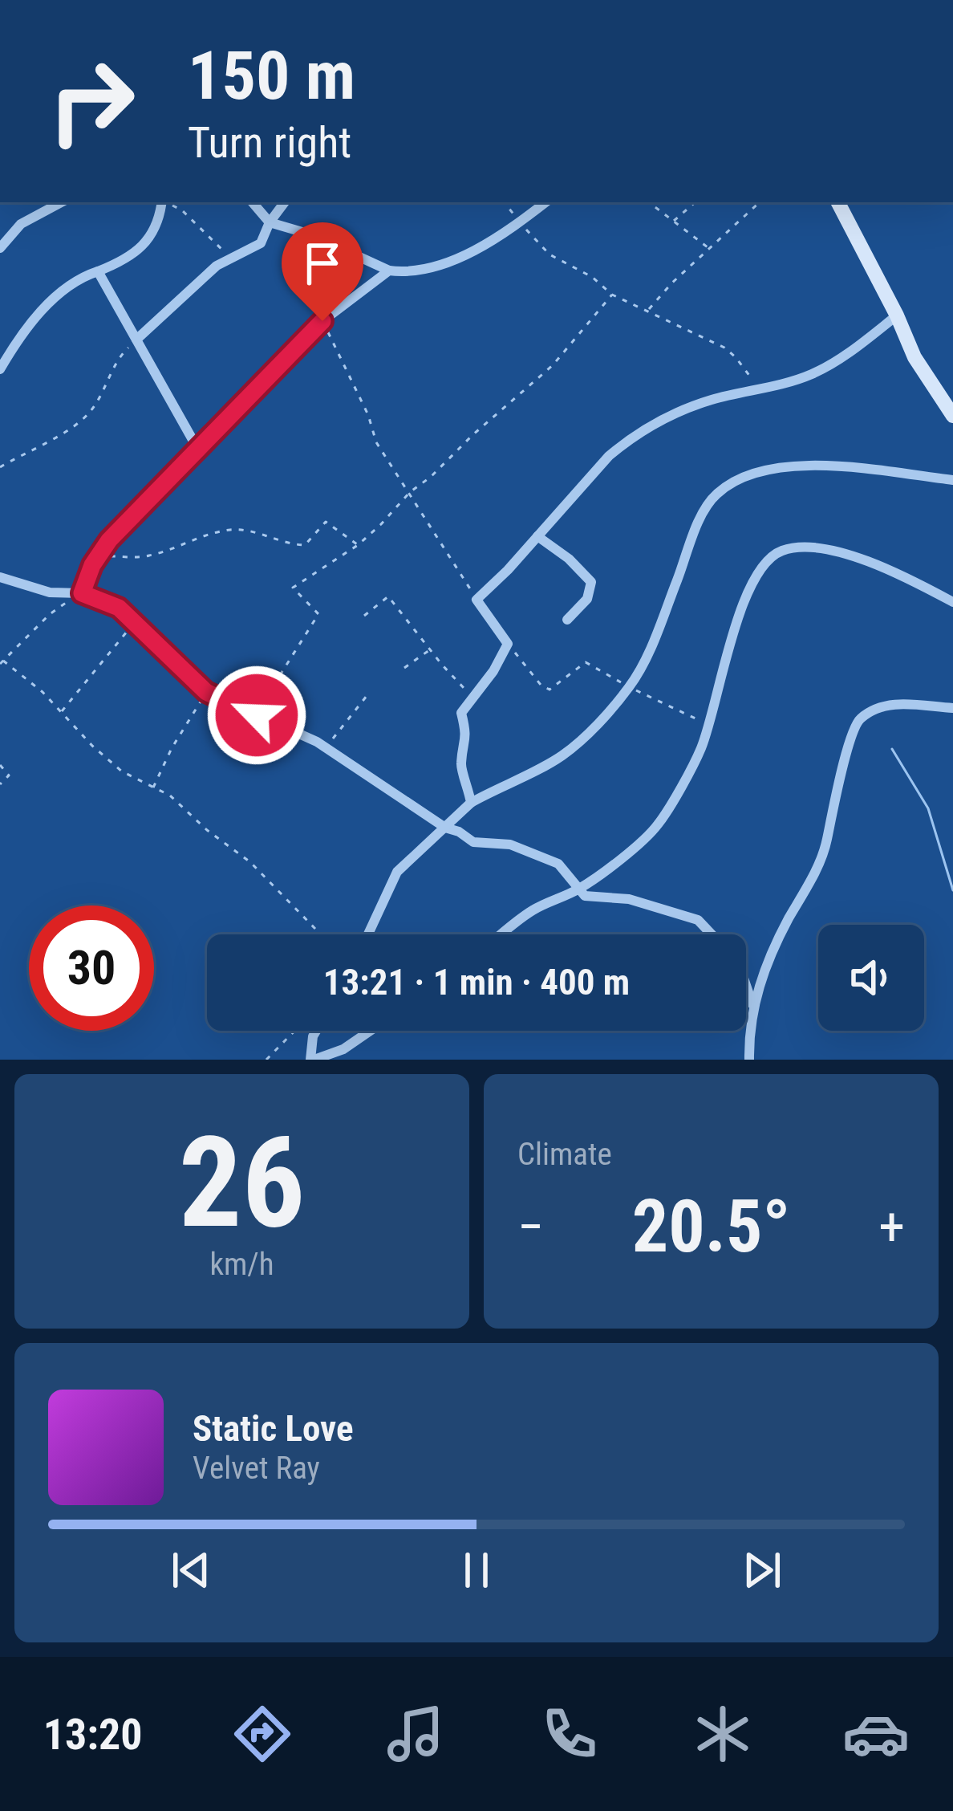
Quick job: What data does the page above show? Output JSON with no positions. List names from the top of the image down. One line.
{"page":{"turn":["150 m","Turn right"],"limit":"30","trip":"13:21 · 1 min · 400 m","tile":[["26","km/h"],"Climate"],"heat":["−","20.5°","+"],"song":["Static Love","Velvet Ray"],"tabs":"13:20"}}
